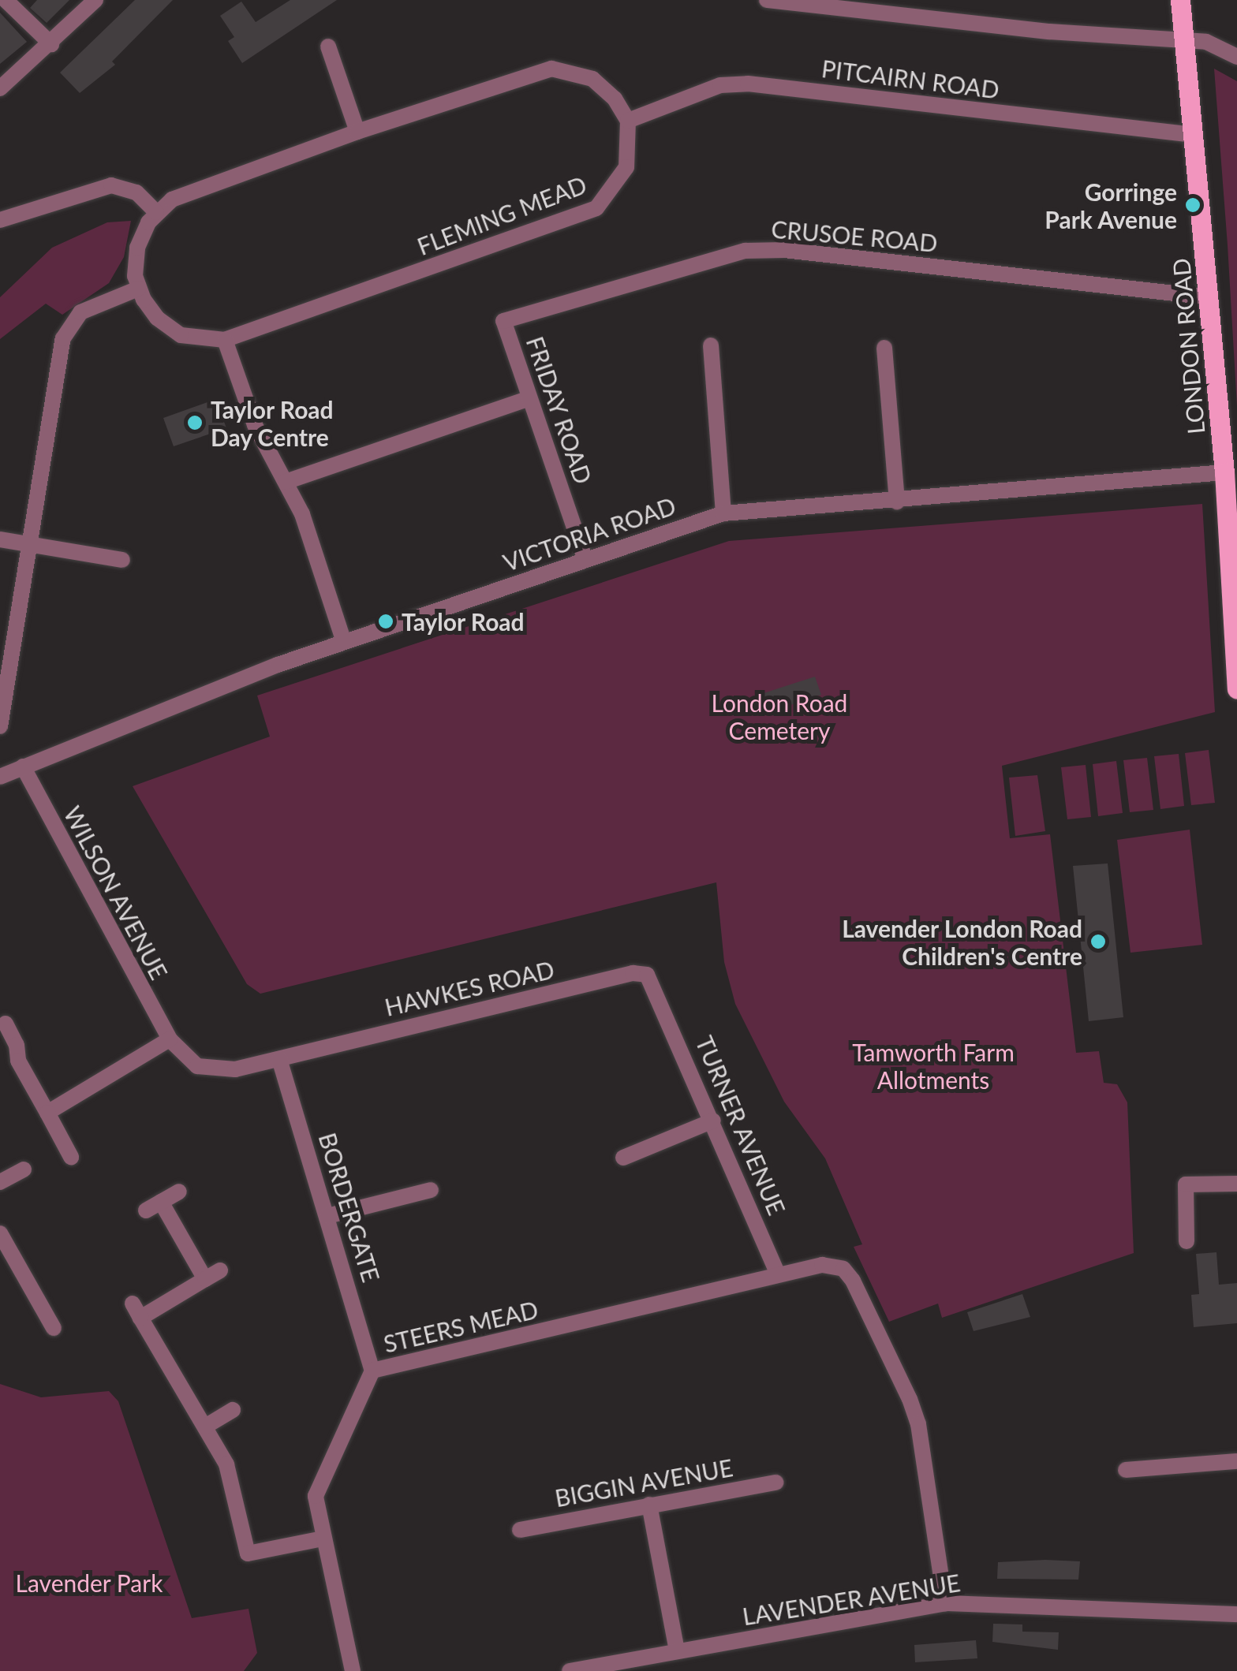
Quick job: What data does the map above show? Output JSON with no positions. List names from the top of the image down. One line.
{"streets":{"main road":["LONDON ROAD"],"street":["PITCAIRN ROAD","FLEMING MEAD","CRUSOE ROAD","FRIDAY ROAD","VICTORIA ROAD","WILSON AVENUE","HAWKES ROAD","TURNER AVENUE","BORDERGATE","STEERS MEAD","BIGGIN AVENUE","LAVENDER AVENUE"]},"crossings":[["PITCAIRN ROAD","FLEMING MEAD"],["PITCAIRN ROAD","LONDON ROAD"],["CRUSOE ROAD","LONDON ROAD"],["CRUSOE ROAD","FRIDAY ROAD"],["LONDON ROAD","VICTORIA ROAD"],["FRIDAY ROAD","VICTORIA ROAD"],["VICTORIA ROAD","WILSON AVENUE"],["WILSON AVENUE","HAWKES ROAD"],["WILSON AVENUE","BORDERGATE"],["HAWKES ROAD","TURNER AVENUE"],["HAWKES ROAD","BORDERGATE"],["TURNER AVENUE","STEERS MEAD"],["BORDERGATE","STEERS MEAD"],["STEERS MEAD","LAVENDER AVENUE"]],"parks":["London Road Cemetery","Tamworth Farm Allotments","Lavender Park"],"places":["Gorringe Park Avenue","Taylor Road Day Centre","Taylor Road","Lavender London Road Children's Centre"]}
